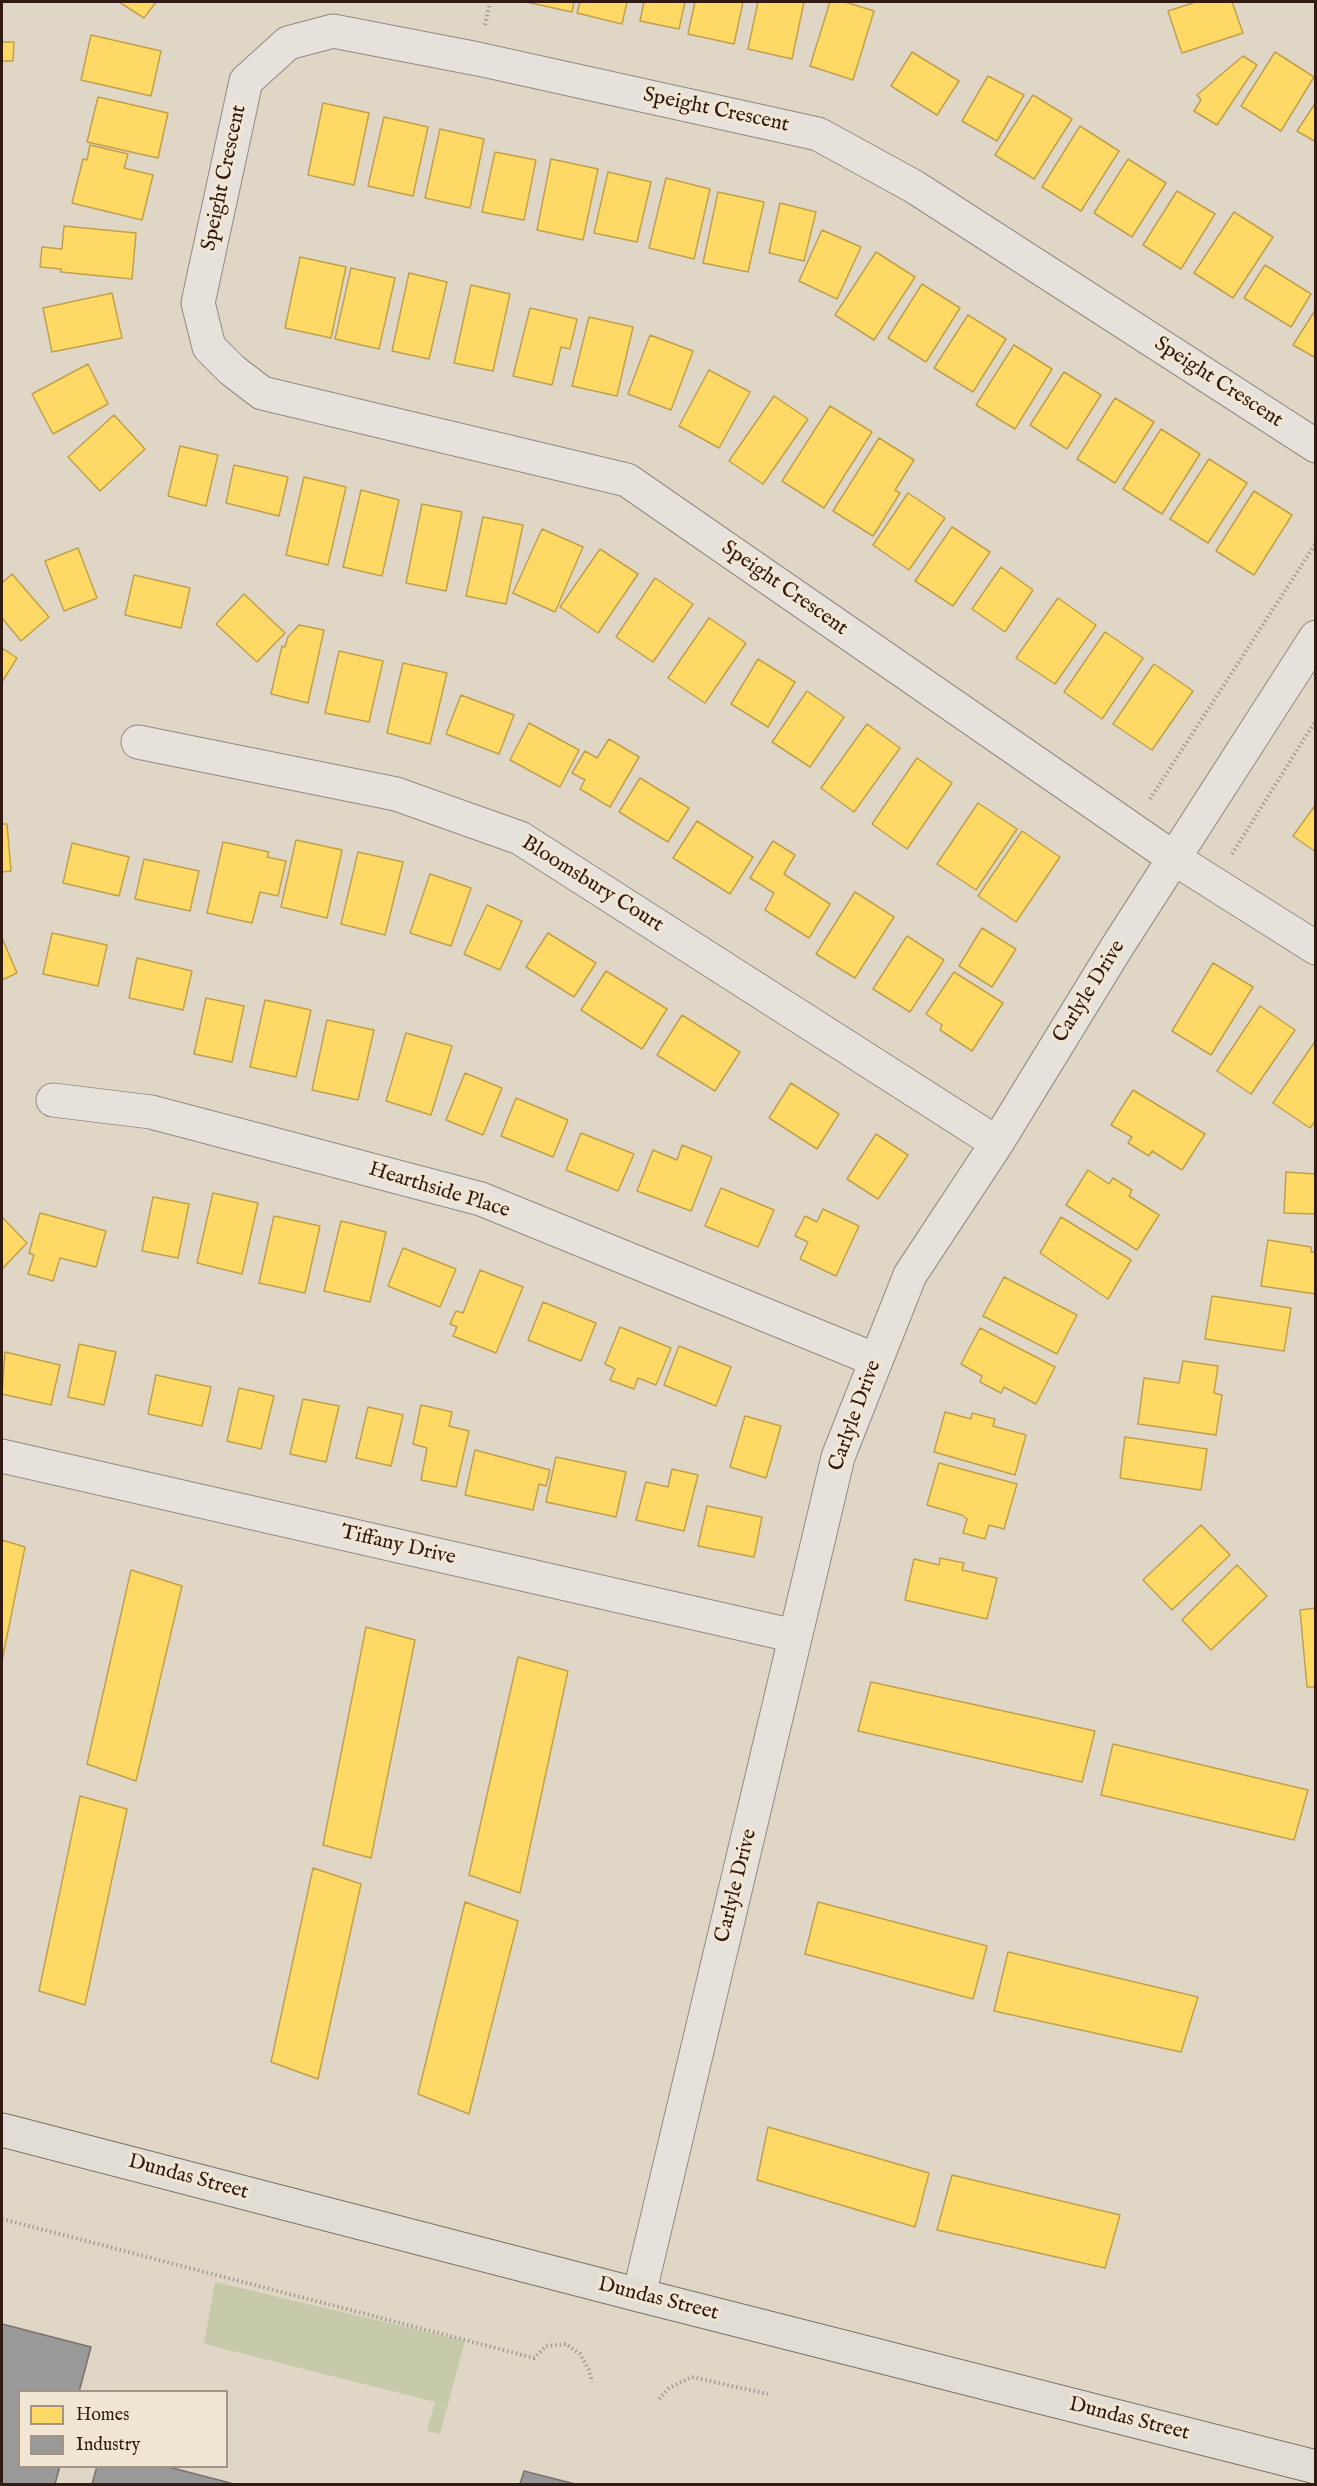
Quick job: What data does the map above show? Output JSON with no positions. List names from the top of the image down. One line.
{"streets":{"main road":["Dundas Street"],"street":["Speight Crescent","Bloomsbury Court","Carlyle Drive","Hearthside Place","Tiffany Drive"]},"crossings":[["Speight Crescent","Carlyle Drive"],["Bloomsbury Court","Carlyle Drive"],["Carlyle Drive","Hearthside Place"],["Carlyle Drive","Tiffany Drive"],["Carlyle Drive","Dundas Street"]],"legend":["Homes","Industry"]}
